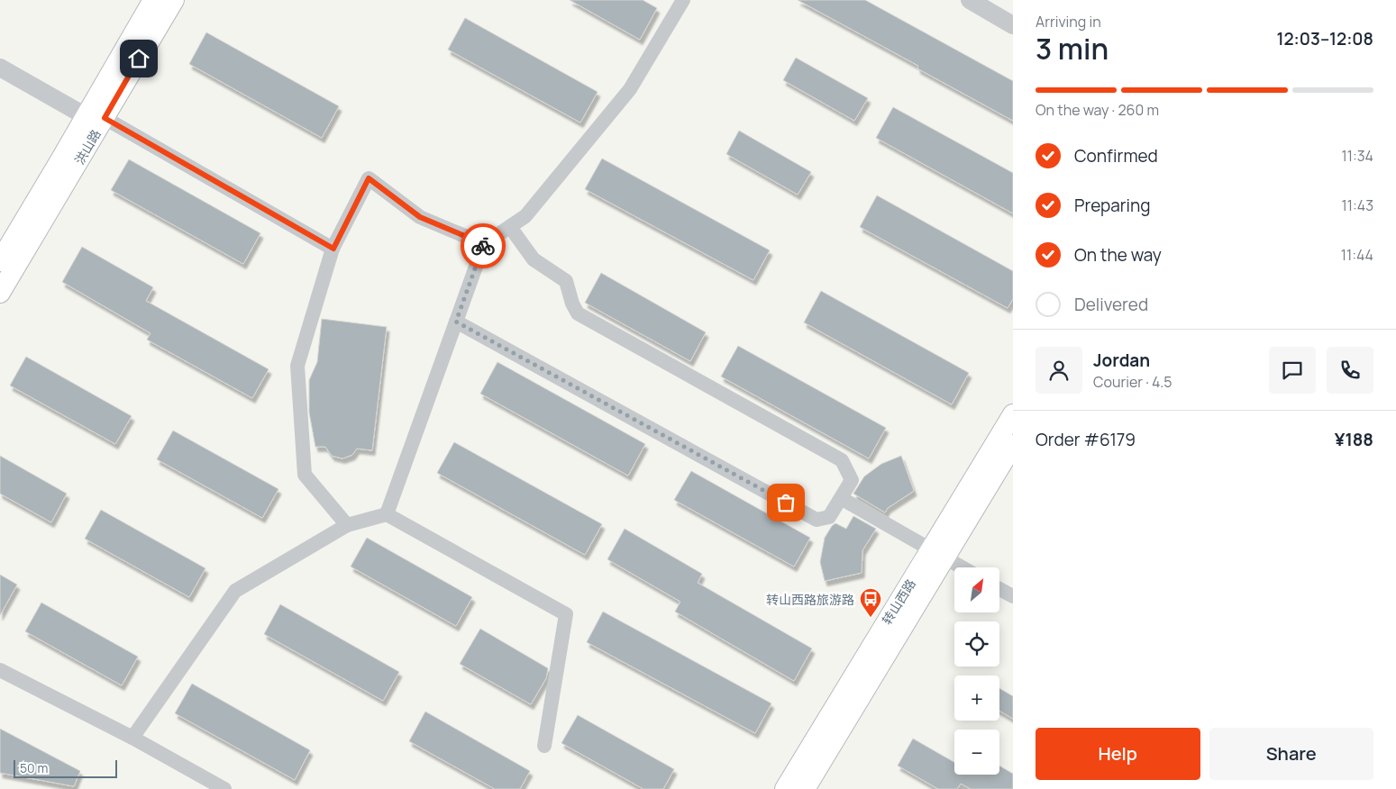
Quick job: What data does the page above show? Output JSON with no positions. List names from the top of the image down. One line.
{"streets":{"main road":["洪山路","转山西路"]},"places":{"bus stop":["转山西路旅游路"]},"scale_bar":"50 m","north":"top right","page":{"heading":["3 min","Arriving in","12:03–12:08"],"panel":["Jordan","Courier · 4.5","Order #6179","¥188"],"bar":"On the way · 260 m","list":[["Confirmed","11:34"],["Preparing","11:43"],["On the way","11:44"],"Delivered"],"map_buttons":["+","−"],"buttons":["Help","Share"],"scale":"50 m"}}
